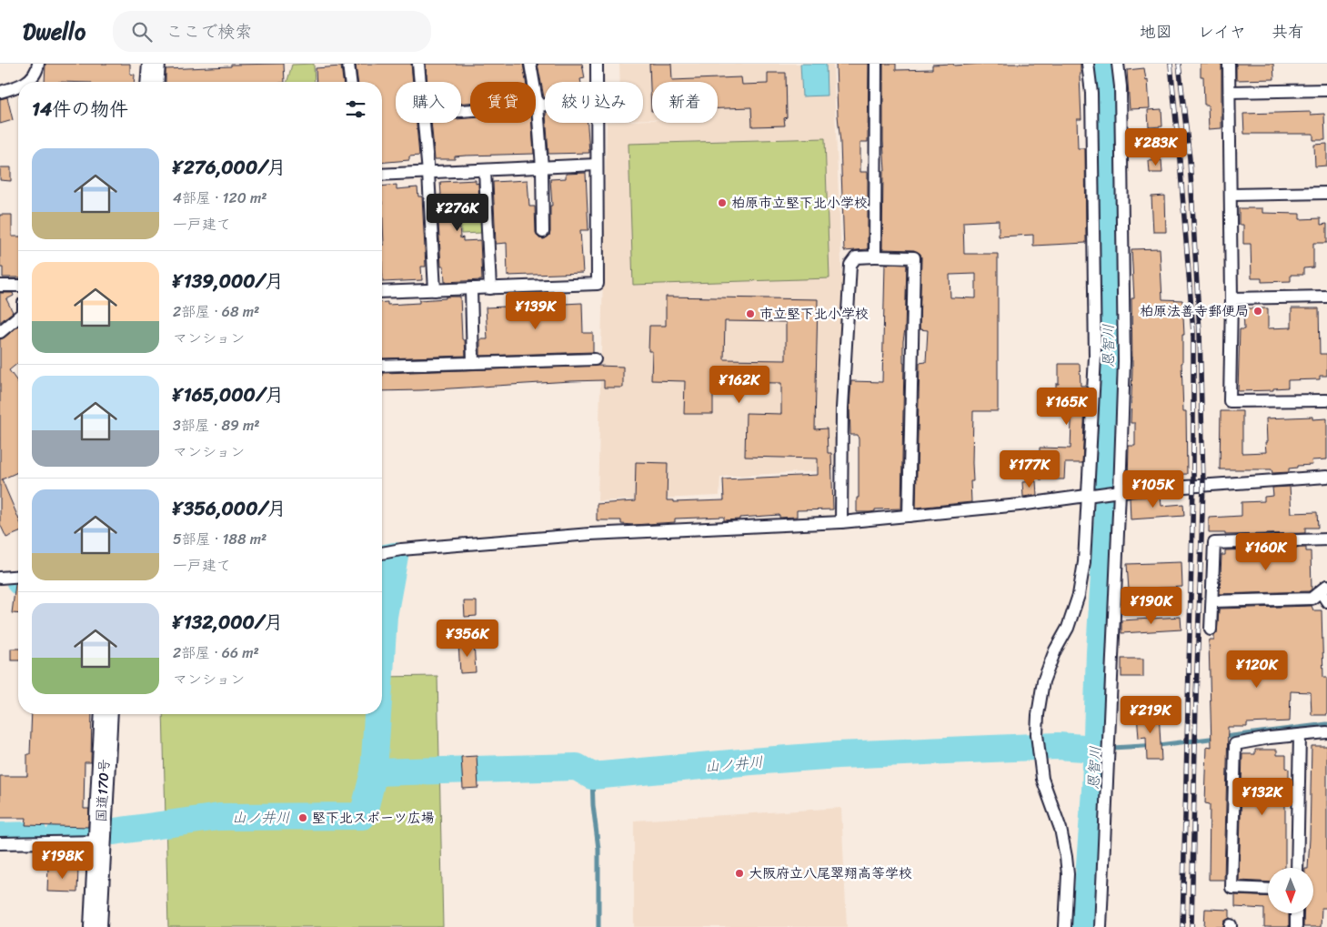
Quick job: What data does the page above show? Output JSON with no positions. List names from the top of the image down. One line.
{"streets":{"highway":["国道170号"]},"water":["恩智川","山ノ井川"],"places":["柏原市立堅下北小学校","柏原法善寺郵便局","市立堅下北小学校","堅下北スポーツ広場","大阪府立八尾翠翔高等学校"],"north":"bottom","page":{"header":"Dwello","search":"ここで検索","nav":["地図","レイヤ","共有"],"chip":["購入","賃貸","絞り込み","新着"],"heading":"14件の物件","price":["¥283K","¥276K","¥139K","¥162K","¥165K","¥177K","¥105K","¥160K","¥190K","¥356K","¥120K","¥219K","¥132K","¥198K"],"list":[{"name":"¥276,000/月","note":"4部屋 · 120 m² · 一戸建て"},{"name":"¥139,000/月","note":"2部屋 · 68 m² · マンション"},{"name":"¥165,000/月","note":"3部屋 · 89 m² · マンション"},{"name":"¥356,000/月","note":"5部屋 · 188 m² · 一戸建て"},{"name":"¥132,000/月","note":"2部屋 · 66 m² · マンション"}]}}
